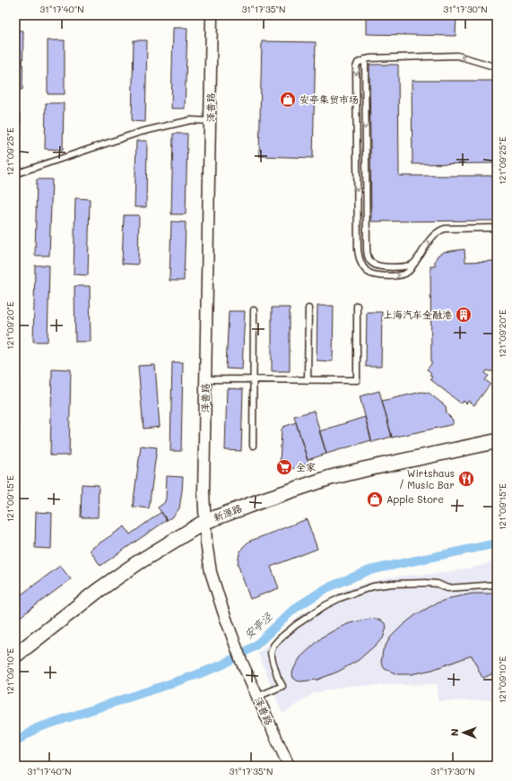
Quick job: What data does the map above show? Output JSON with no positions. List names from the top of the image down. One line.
{"streets":{"street":["泽普路","新源路"]},"crossings":[["泽普路","新源路"]],"water":["安亭泾"],"places":{"shop":["安亭集贸市场","Apple Store"],"building":["上海汽车金融港"],"supermarket":["全家"],"restaurant":["Wirtshaus / Music Bar"]},"north":"left","coordinates":["31°17'40\"N","31°17'35\"N","31°17'30\"N","121°09'25\"E","121°09'20\"E","121°09'15\"E","121°09'10\"E"]}
